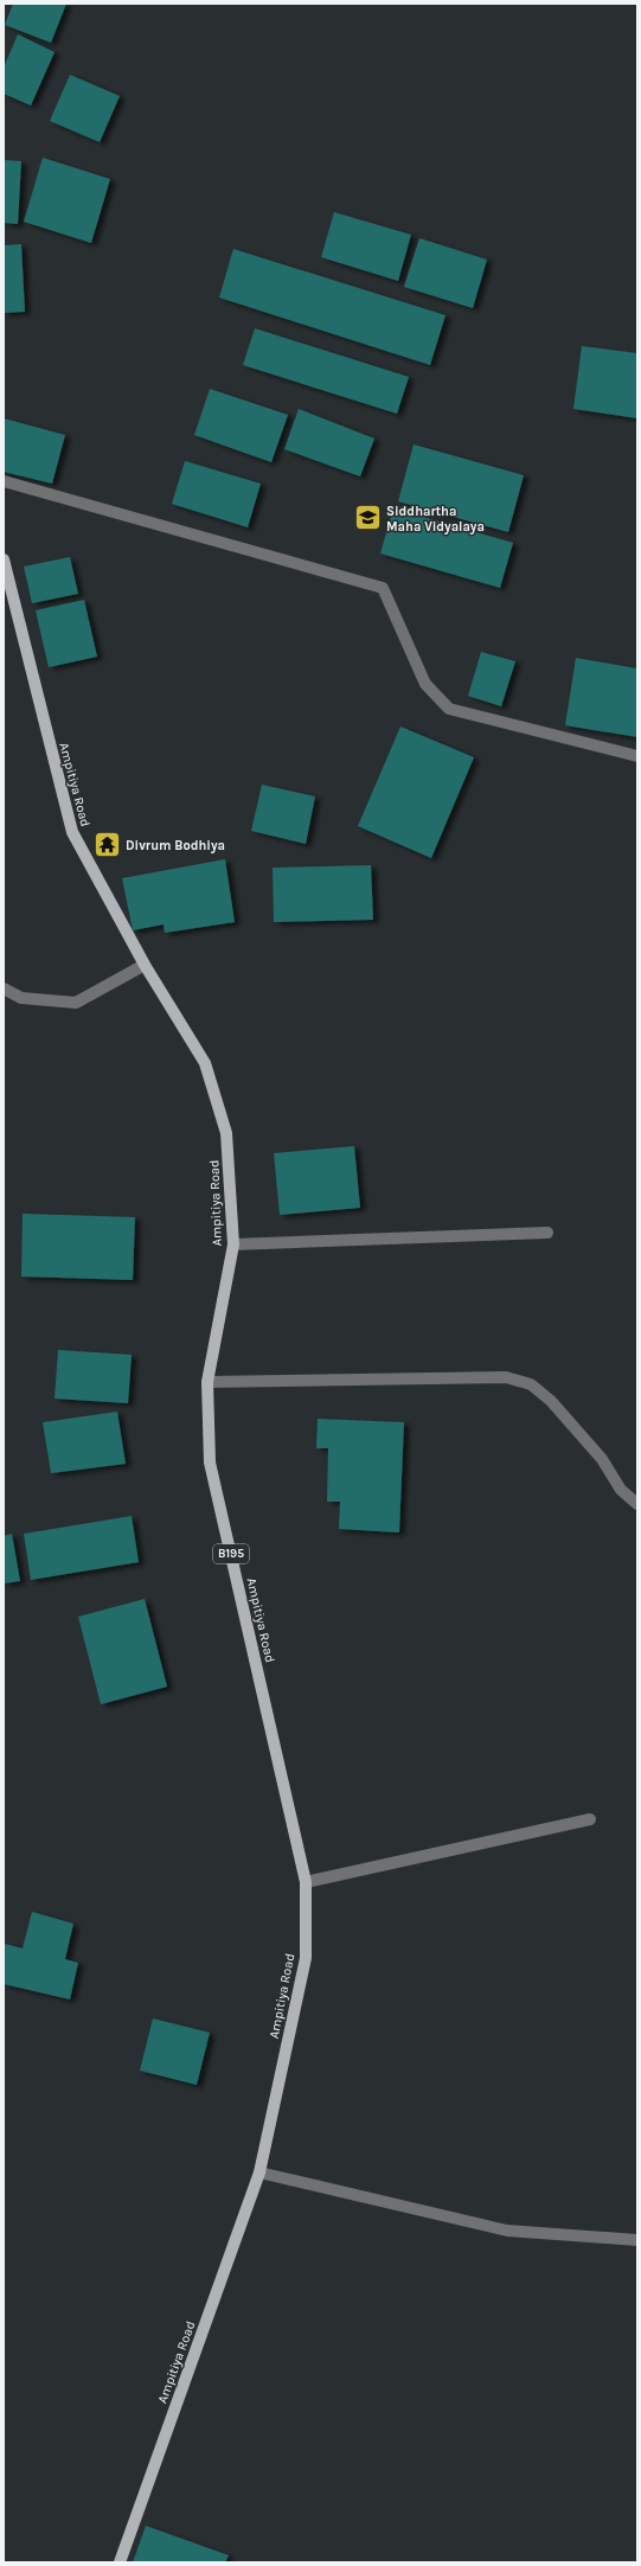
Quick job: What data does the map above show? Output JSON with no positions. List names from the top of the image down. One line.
{"streets":{"main road":["Ampitiya Road","B195"]},"places":{"school or university":["Siddhartha Maha Vidyalaya"],"temple":["Divrum Bodhiya"]}}
